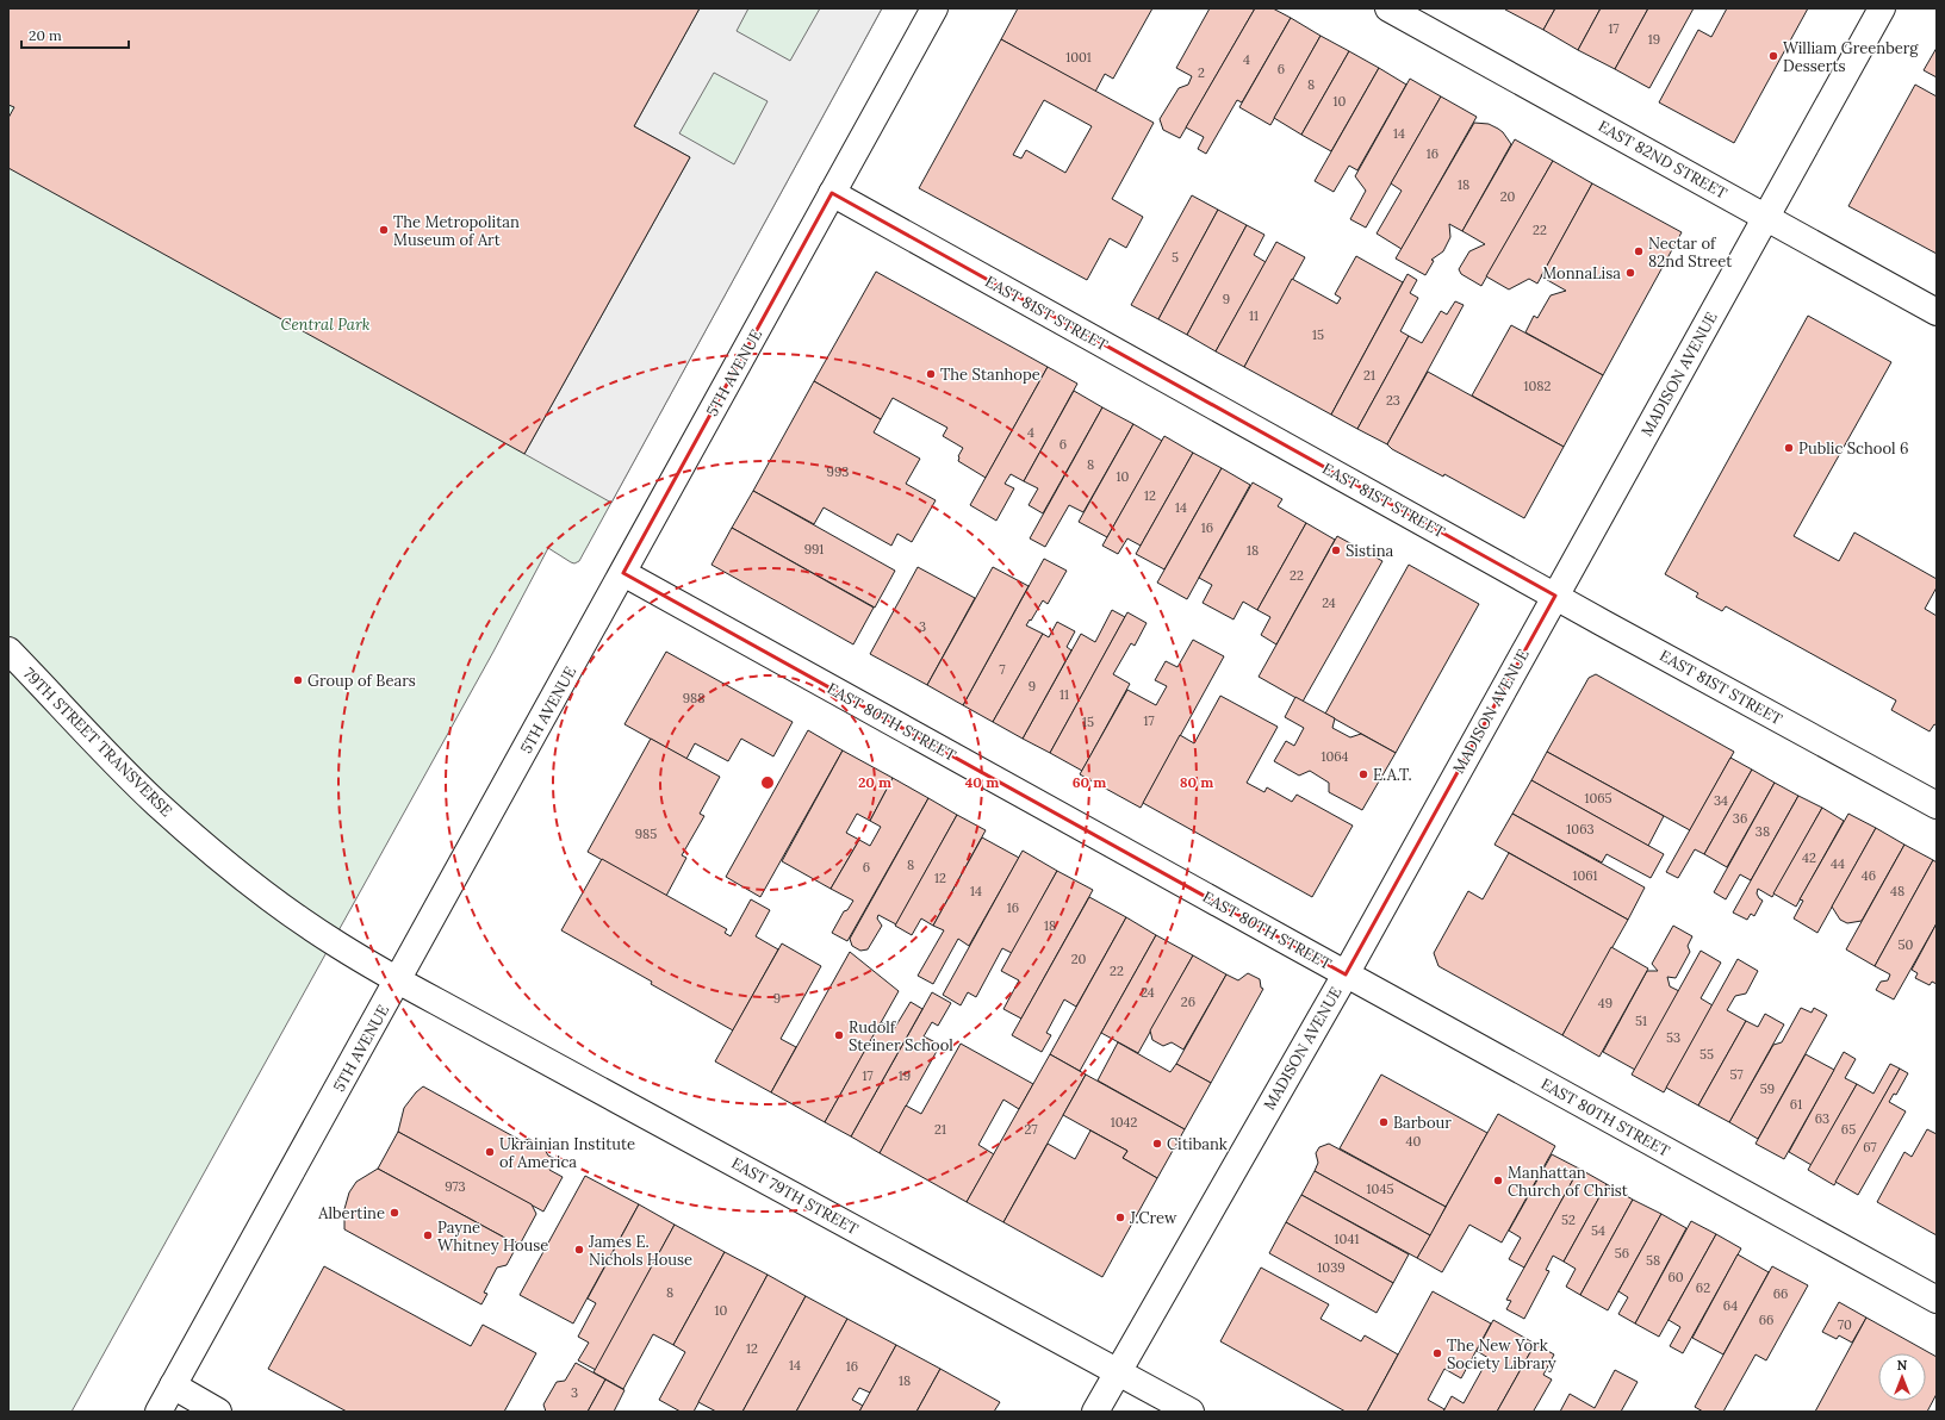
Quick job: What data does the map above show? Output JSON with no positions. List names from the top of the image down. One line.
{"streets":{"main road":["EAST 82ND STREET","EAST 81ST STREET","5TH AVENUE","MADISON AVENUE","EAST 80TH STREET","79TH STREET TRANSVERSE","EAST 79TH STREET"]},"crossings":[["EAST 82ND STREET","MADISON AVENUE"],["EAST 81ST STREET","5TH AVENUE"],["EAST 81ST STREET","MADISON AVENUE"],["5TH AVENUE","EAST 80TH STREET"],["5TH AVENUE","79TH STREET TRANSVERSE"],["5TH AVENUE","EAST 79TH STREET"],["MADISON AVENUE","EAST 80TH STREET"],["MADISON AVENUE","EAST 79TH STREET"],["79TH STREET TRANSVERSE","EAST 79TH STREET"]],"parks":["Central Park"],"places":["William Greenberg Desserts","The Metropolitan Museum of Art","Nectar of 82nd Street","MonnaLisa","The Stanhope","Public School 6","Sistina","Group of Bears","E.A.T.","Rudolf Steiner School","Barbour","Citibank","Ukrainian Institute of America","Manhattan Church of Christ","Albertine","J.Crew","Payne Whitney House","James E. Nichols House","The New York Society Library"],"house_numbers":["17","19","1001","4","6","2","8","10","14","16","18","20","22","5","9","11","15","21","1082","23","4","6","8","993","10","12","14","16","991","18","22","24","3","7","9","11","988","17","15","1064","1065","34","36","1063","38","985","42","44","8","6","1061","46","12","14","48","16","18","50","20","22","24","9","26","49","51","53","55","57","17","19","59","61","63","1042","21","27","65","40","67","973","1045","52","54","1041","56","58","1039","60","62","8","66","64","10","66","70","12","14","16","18","3"],"scale_bar":"20 m","north":"top","rings":["20 m","40 m","60 m","80 m"]}
